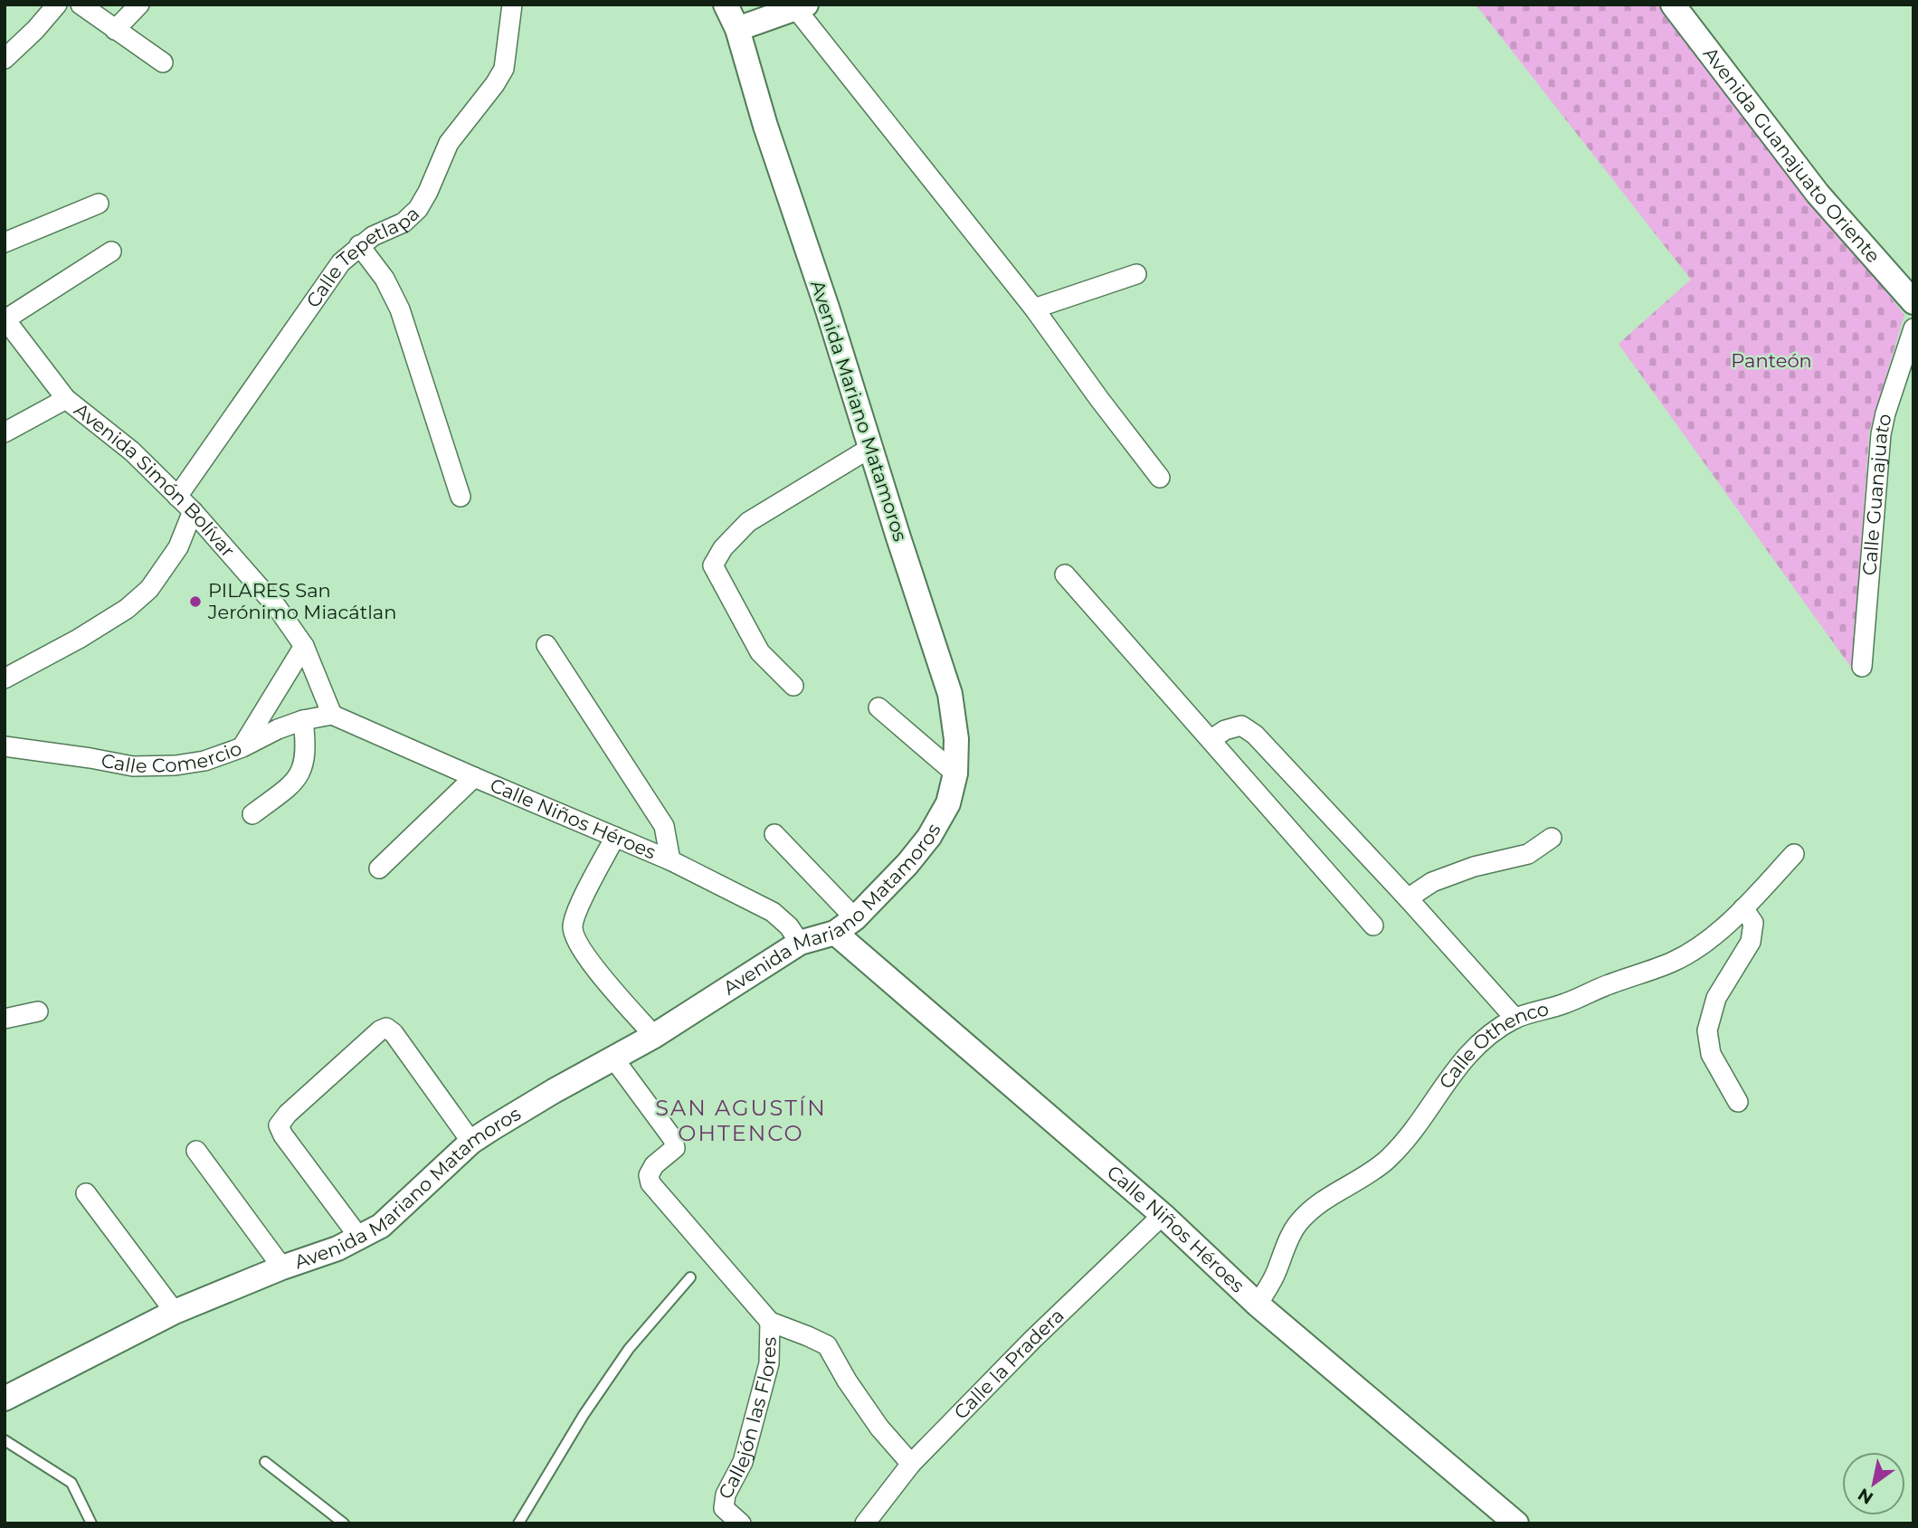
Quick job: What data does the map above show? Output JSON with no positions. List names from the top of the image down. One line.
{"streets":{"street":["Avenida Guanajuato Oriente","Calle Tepetlapa","Avenida Mariano Matamoros","Avenida Simón Bolívar","Calle Guanajuato","Calle Comercio","Calle Niños Héroes","Calle Othenco","Calle la Pradera","Callejón las Flores"]},"crossings":[["Calle Tepetlapa","Avenida Simón Bolívar"],["Avenida Mariano Matamoros","Calle Niños Héroes"],["Avenida Simón Bolívar","Calle Comercio"],["Avenida Simón Bolívar","Calle Niños Héroes"],["Calle Comercio","Calle Niños Héroes"],["Calle Niños Héroes","Calle Othenco"],["Calle Niños Héroes","Calle la Pradera"],["Calle la Pradera","Callejón las Flores"]],"districts":["SAN AGUSTÍN OHTENCO"],"parks":["Panteón"],"places":["PILARES San Jerónimo Miacátlan"],"north":"bottom left"}
